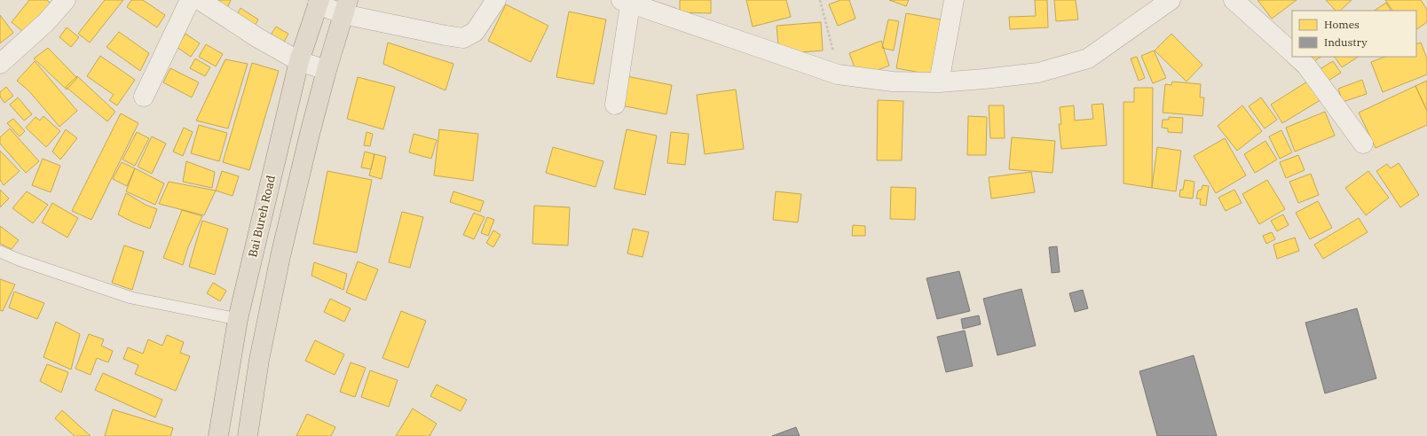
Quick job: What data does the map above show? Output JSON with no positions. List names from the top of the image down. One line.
{"streets":{"highway":["Bai Bureh Road"]},"legend":["Homes","Industry"]}
